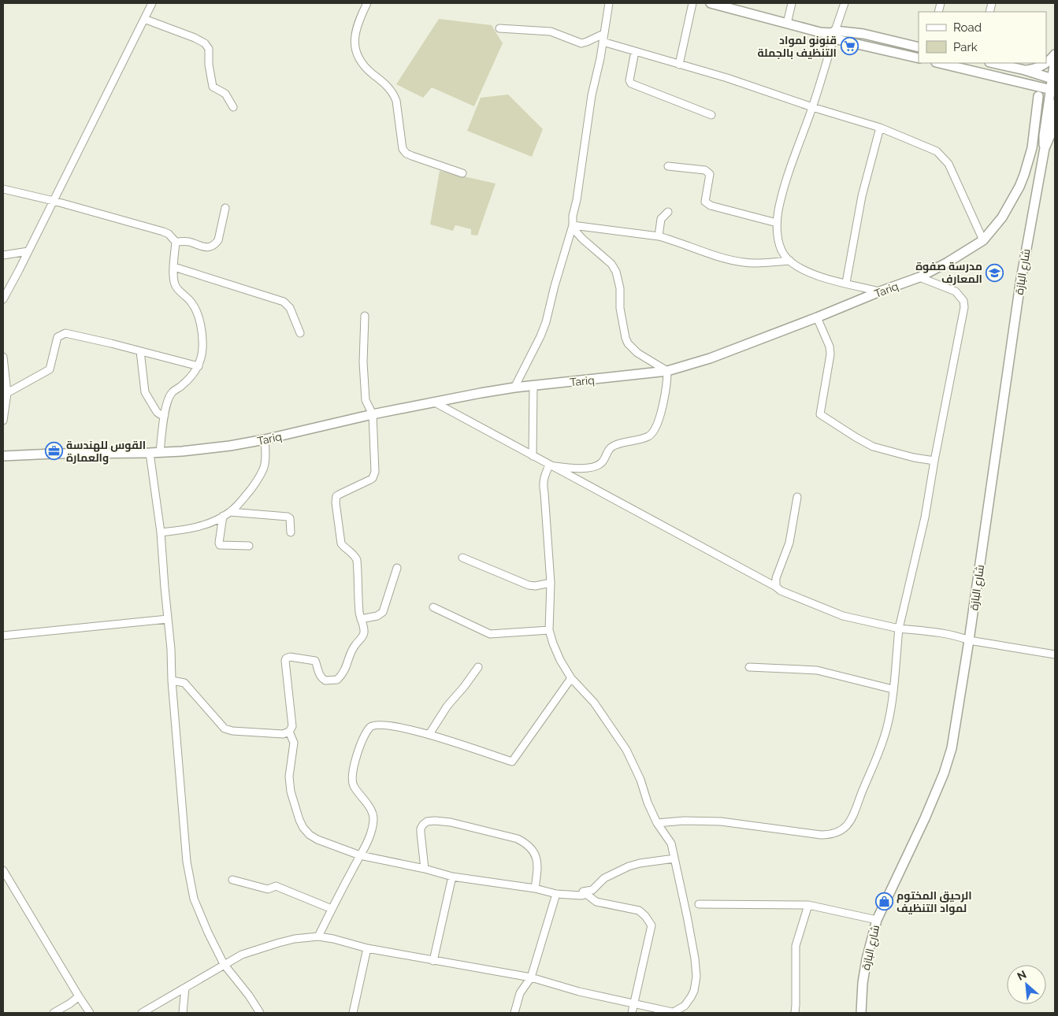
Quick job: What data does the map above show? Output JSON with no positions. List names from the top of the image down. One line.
{"streets":{"main road":["شارع البازة","Tariq"]},"places":{"supermarket":["قنونو لمواد التنظيف بالجملة"],"school or university":["مدرسة صفوة المعارف"],"office":["القوس للهندسة والعمارة"],"shop":["الرحيق المختوم لمواد التنظيف"]},"legend":["Road","Park"],"north":"top left"}
